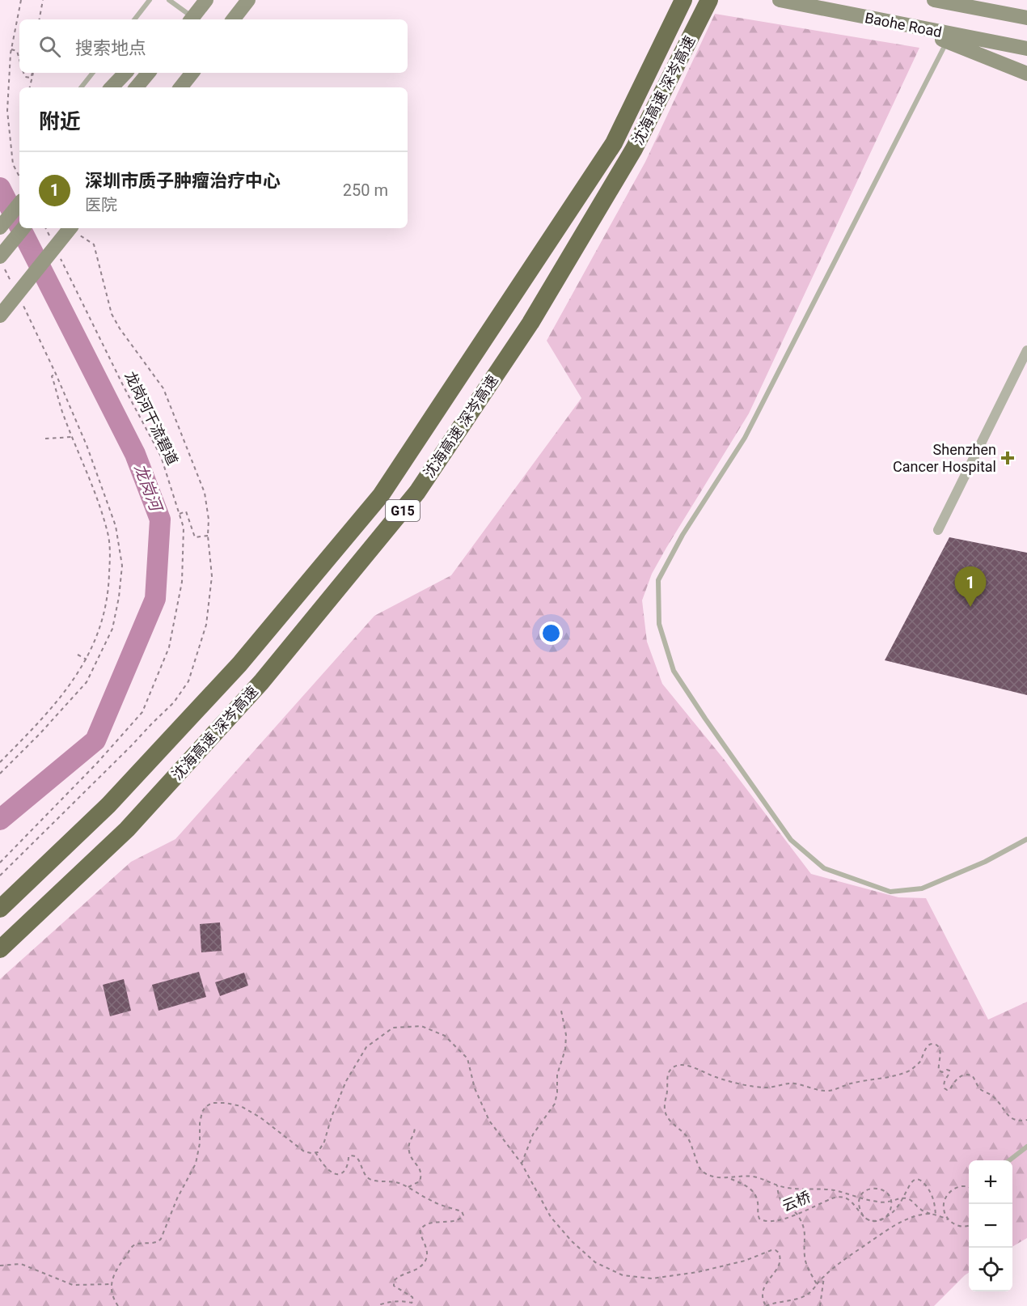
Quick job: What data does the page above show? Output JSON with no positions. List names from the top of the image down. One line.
{"streets":{"highway":["沈海高速 深岑高速","G15"],"main road":["Baohe Road"],"path":["龙岗河干流碧道","云桥"]},"water":["龙岗河"],"places":{"health":["Shenzhen Cancer Hospital"]},"page":{"search":"搜索地点","heading":"附近","list":[{"mark":"1","name":"深圳市质子肿瘤治疗中心","note":"医院","value":"250 m"}],"pins":"1","map_buttons":["+","−"]}}
